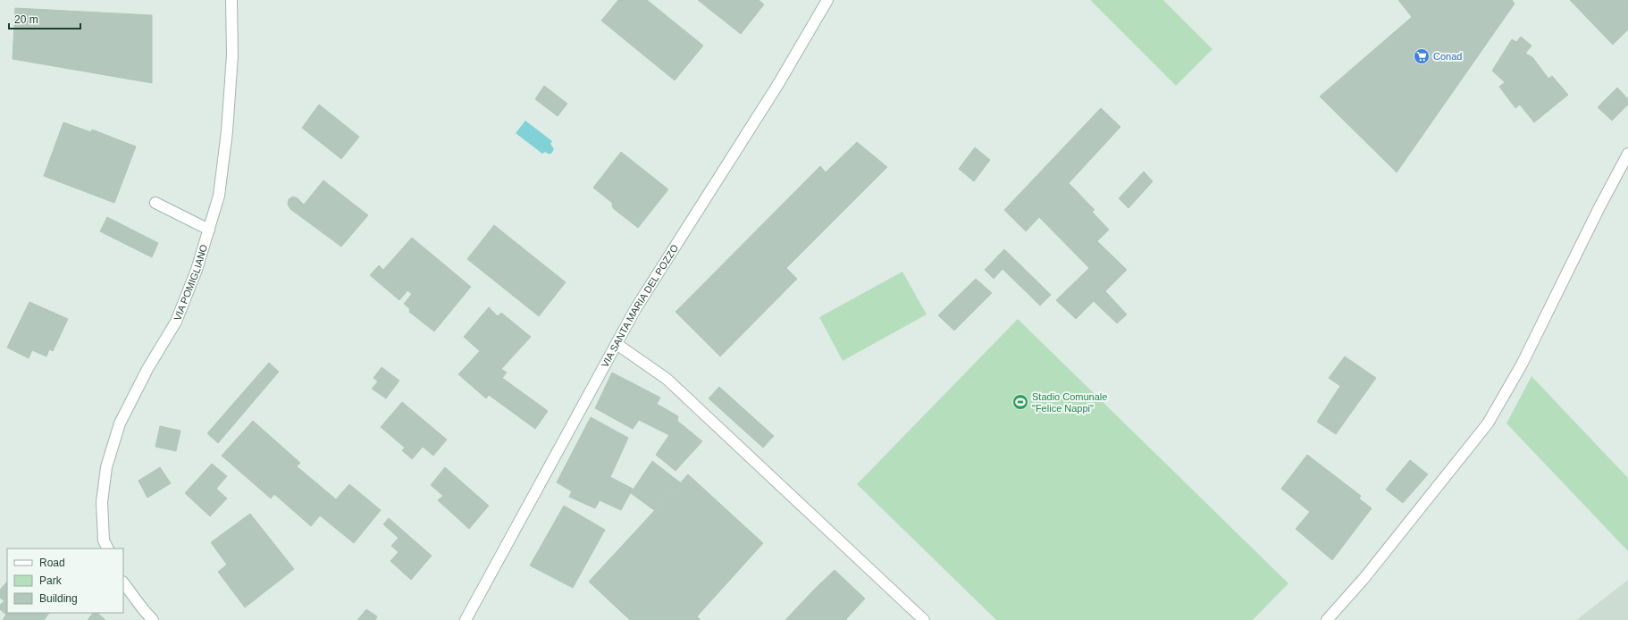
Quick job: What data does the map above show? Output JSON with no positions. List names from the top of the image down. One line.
{"streets":{"street":["VIA POMIGLIANO","VIA SANTA MARIA DEL POZZO"]},"places":{"supermarket":["Conad"],"sports":["Stadio Comunale \"Felice Nappi\""]},"legend":["Road","Park","Building"],"scale_bar":"20 m"}
